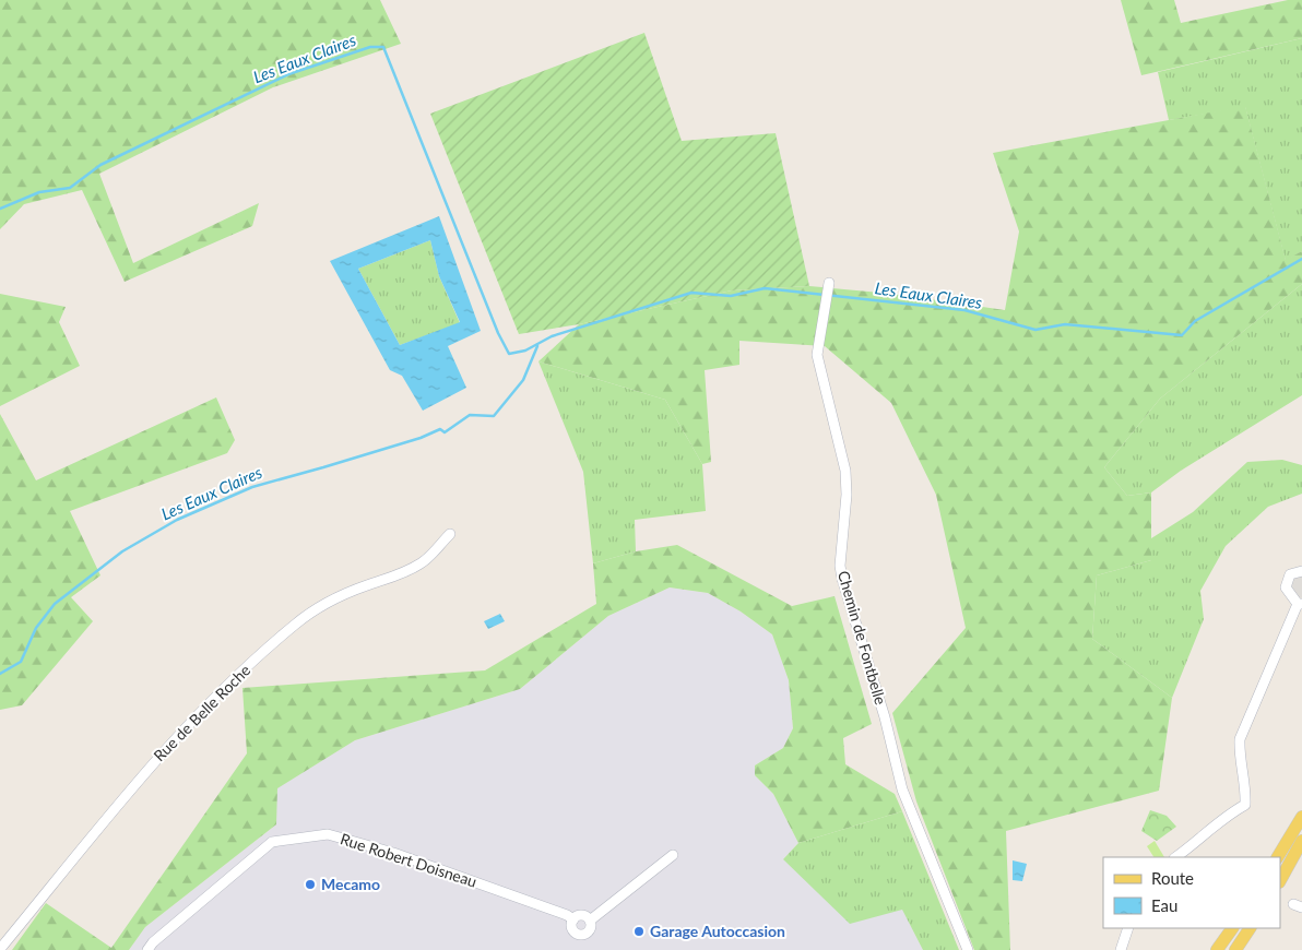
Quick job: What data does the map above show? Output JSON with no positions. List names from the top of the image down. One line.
{"streets":{"street":["Chemin de Fontbelle","Rue de Belle Roche","Rue Robert Doisneau"]},"water":["Les Eaux Claires"],"places":["Mecamo","Garage Autoccasion"],"legend":["Route","Eau"]}
